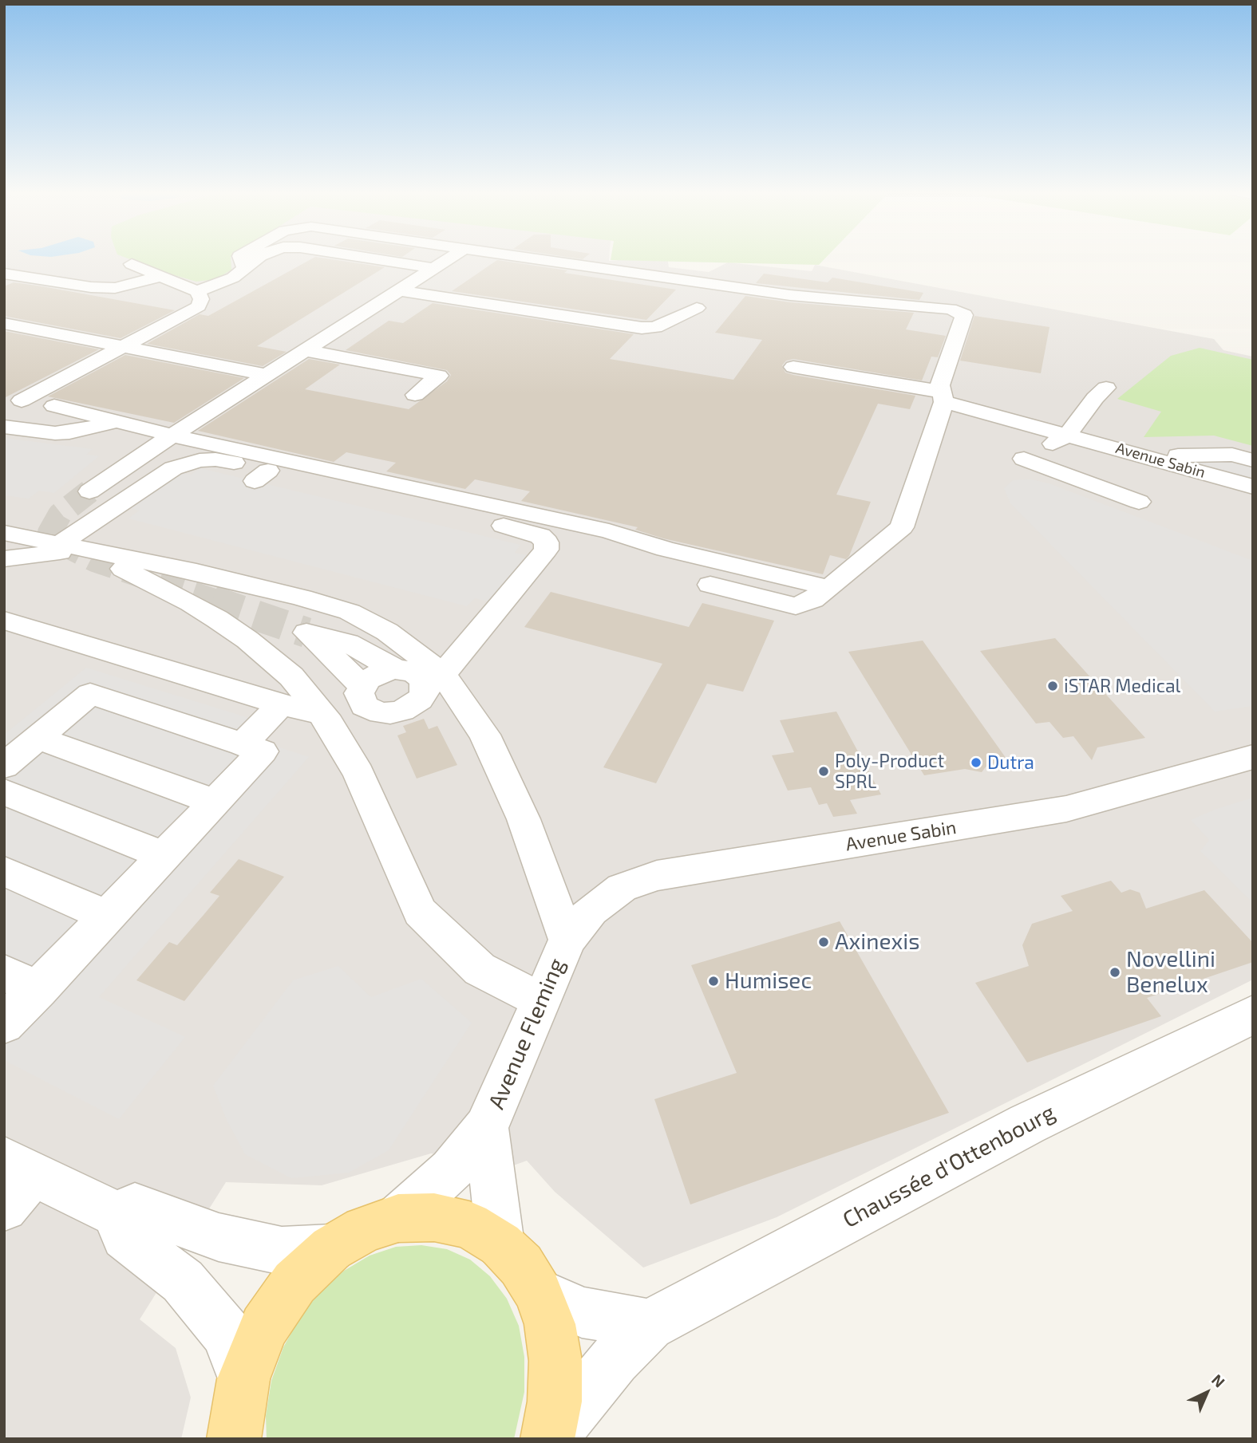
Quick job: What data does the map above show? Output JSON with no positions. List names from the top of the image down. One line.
{"streets":{"main road":["Chaussée d'Ottenbourg"],"street":["Avenue Sabin","Avenue Fleming"]},"crossings":[["Avenue Sabin","Avenue Fleming"]],"places":["iSTAR Medical","Dutra","Poly-Product SPRL","Axinexis","Novellini Benelux","Humisec"],"north":"top right"}
